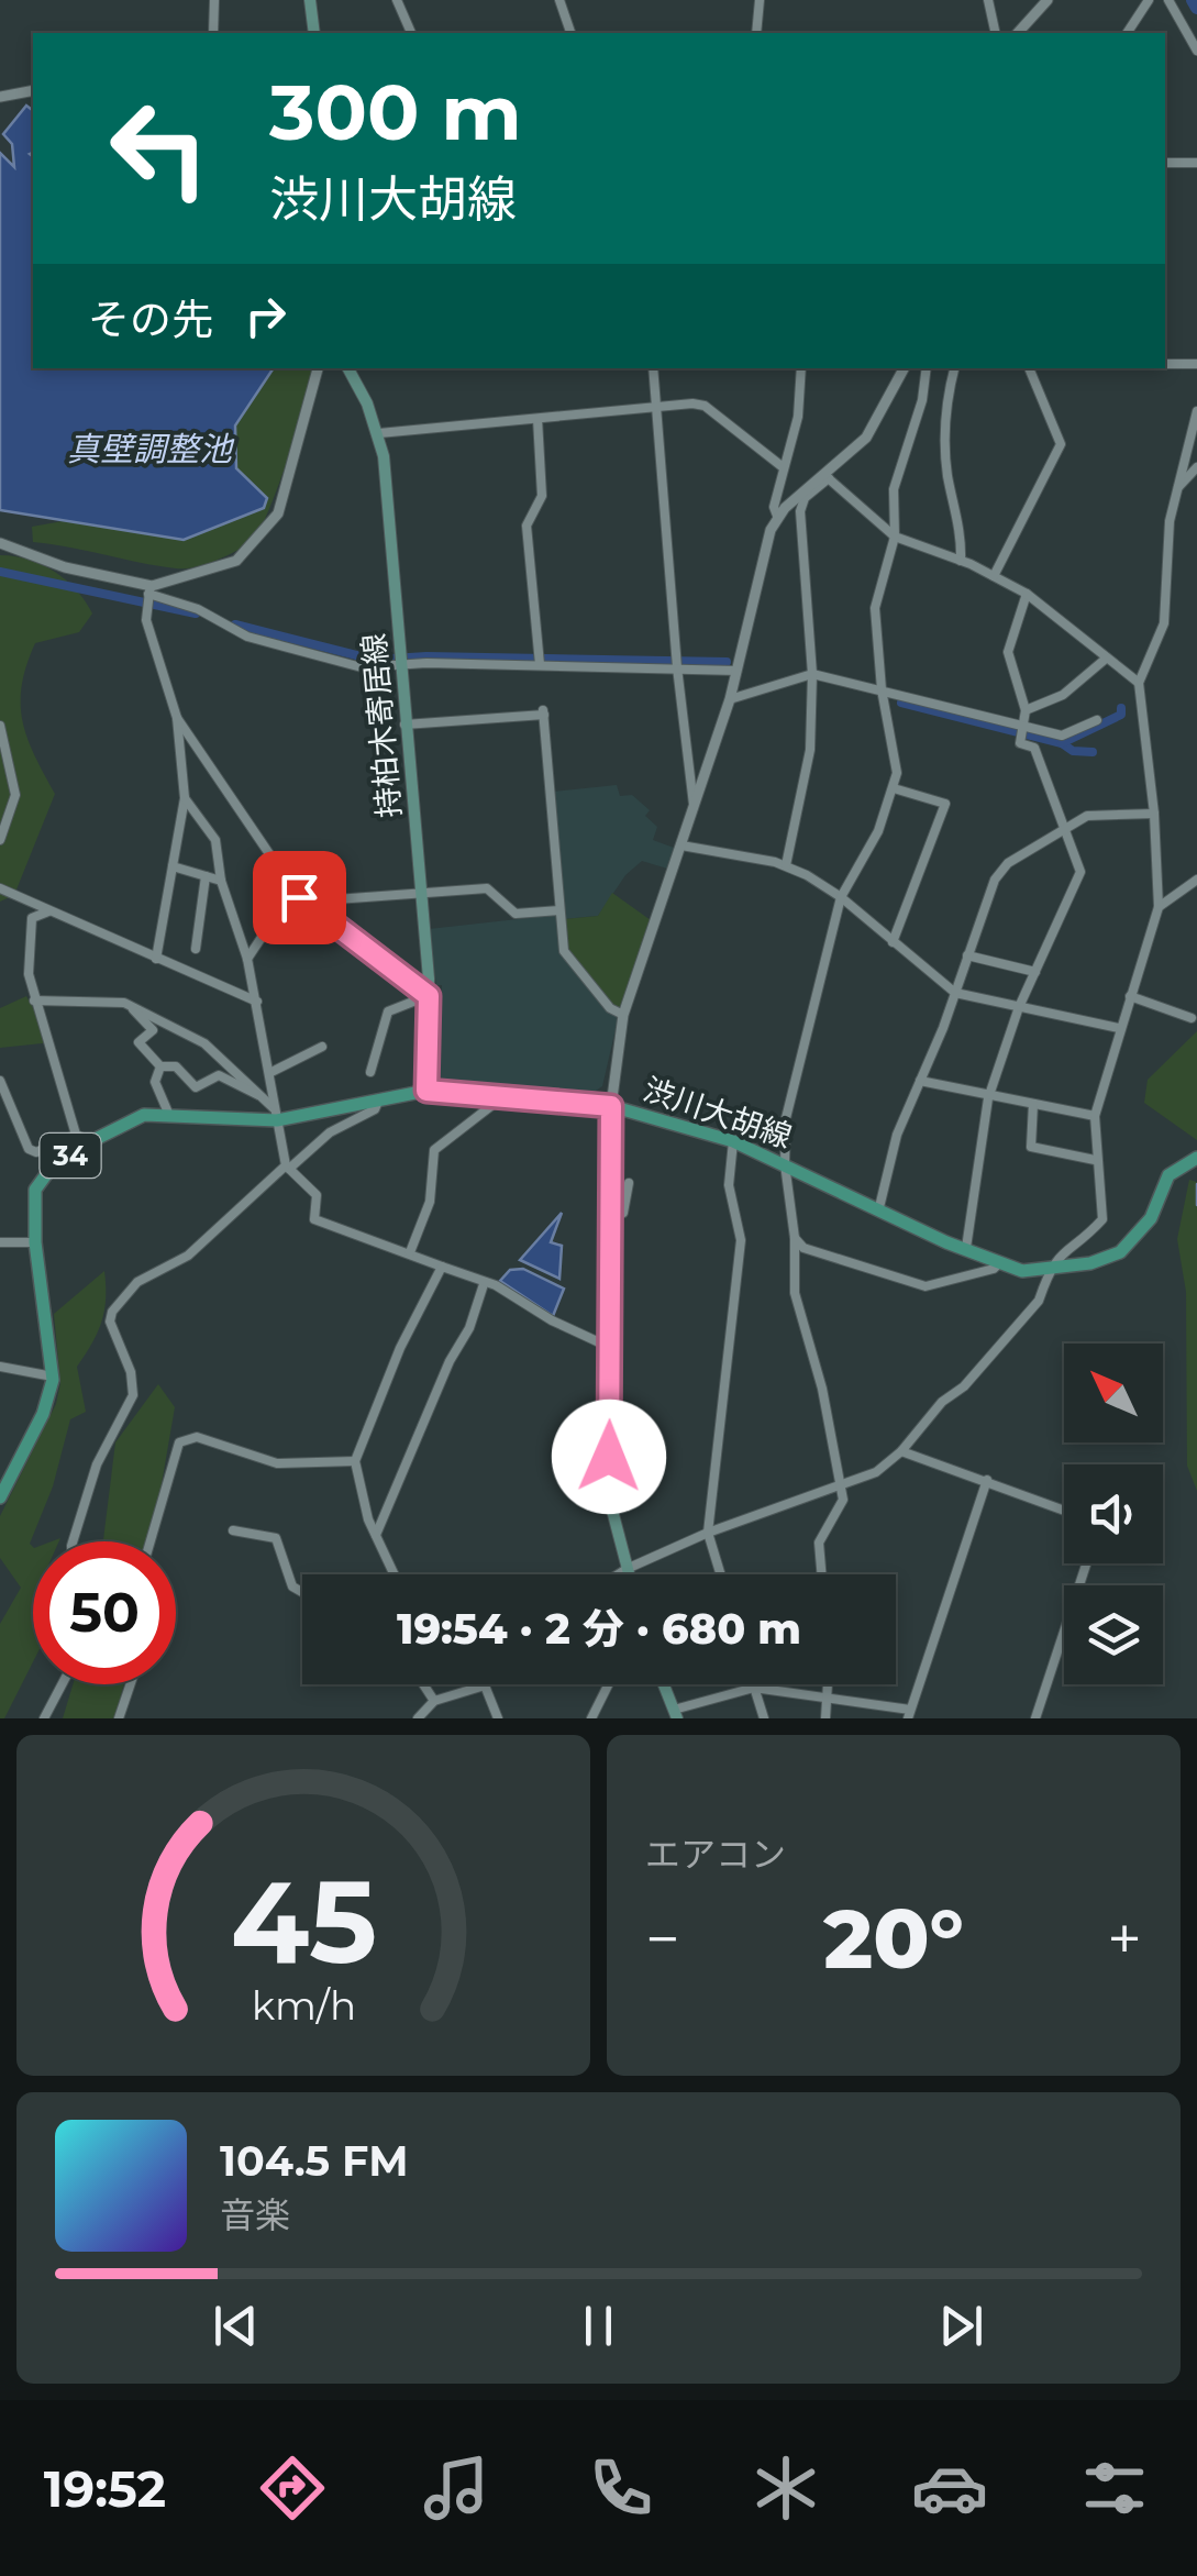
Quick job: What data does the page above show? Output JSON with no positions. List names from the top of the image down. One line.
{"streets":{"main road":["持柏木寄居線","渋川大胡線","34"]},"crossings":[["持柏木寄居線","渋川大胡線"]],"water":["真壁調整池"],"north":"top left","page":{"turn":["300 m","渋川大胡線"],"then":"その先","limit":"50","trip":"19:54 · 2 分 · 680 m","tile":"エアコン","heat":["−","20°","+"],"song":["104.5 FM","音楽"],"tabs":"19:52","gauge":["45","km/h"]}}
